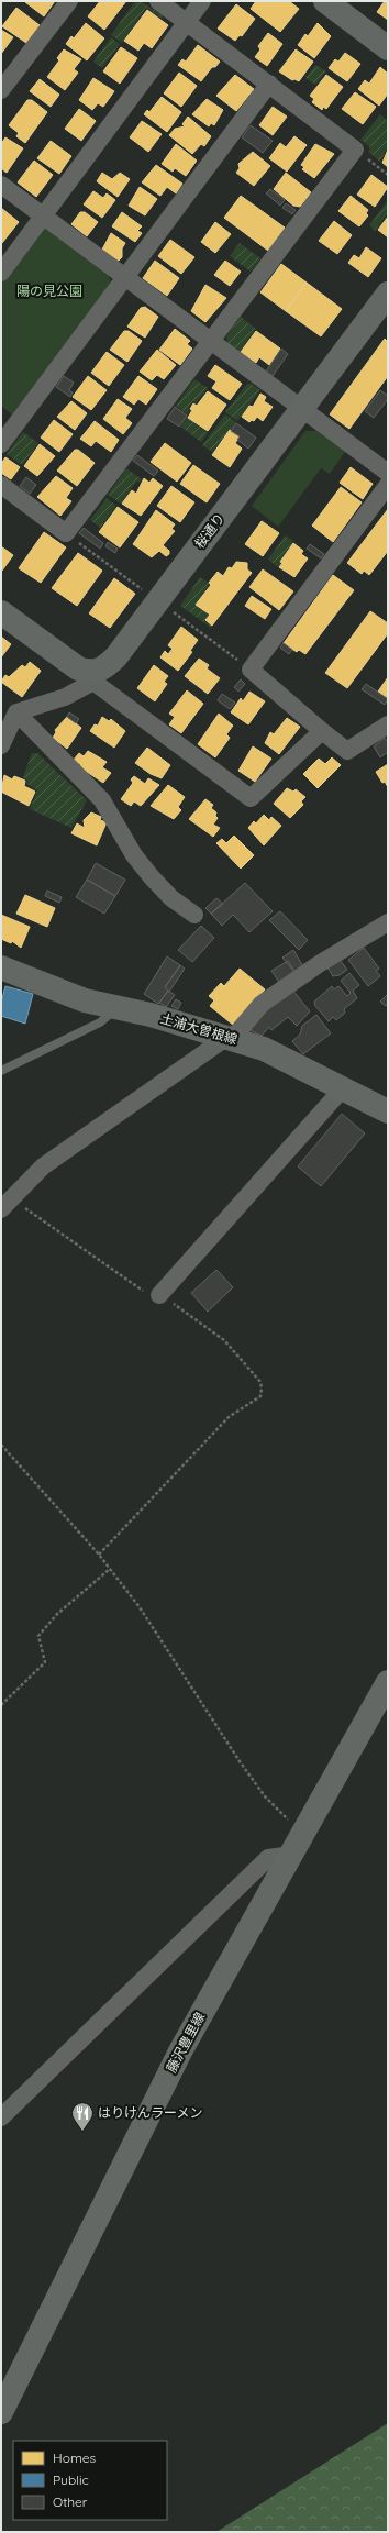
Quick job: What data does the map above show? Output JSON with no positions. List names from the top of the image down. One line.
{"streets":{"main road":["桜通り","土浦大曽根線","藤沢豊里線"]},"parks":["陽の見公園"],"places":{"restaurant":["はりけんラーメン"]},"legend":["Homes","Public","Other"]}
